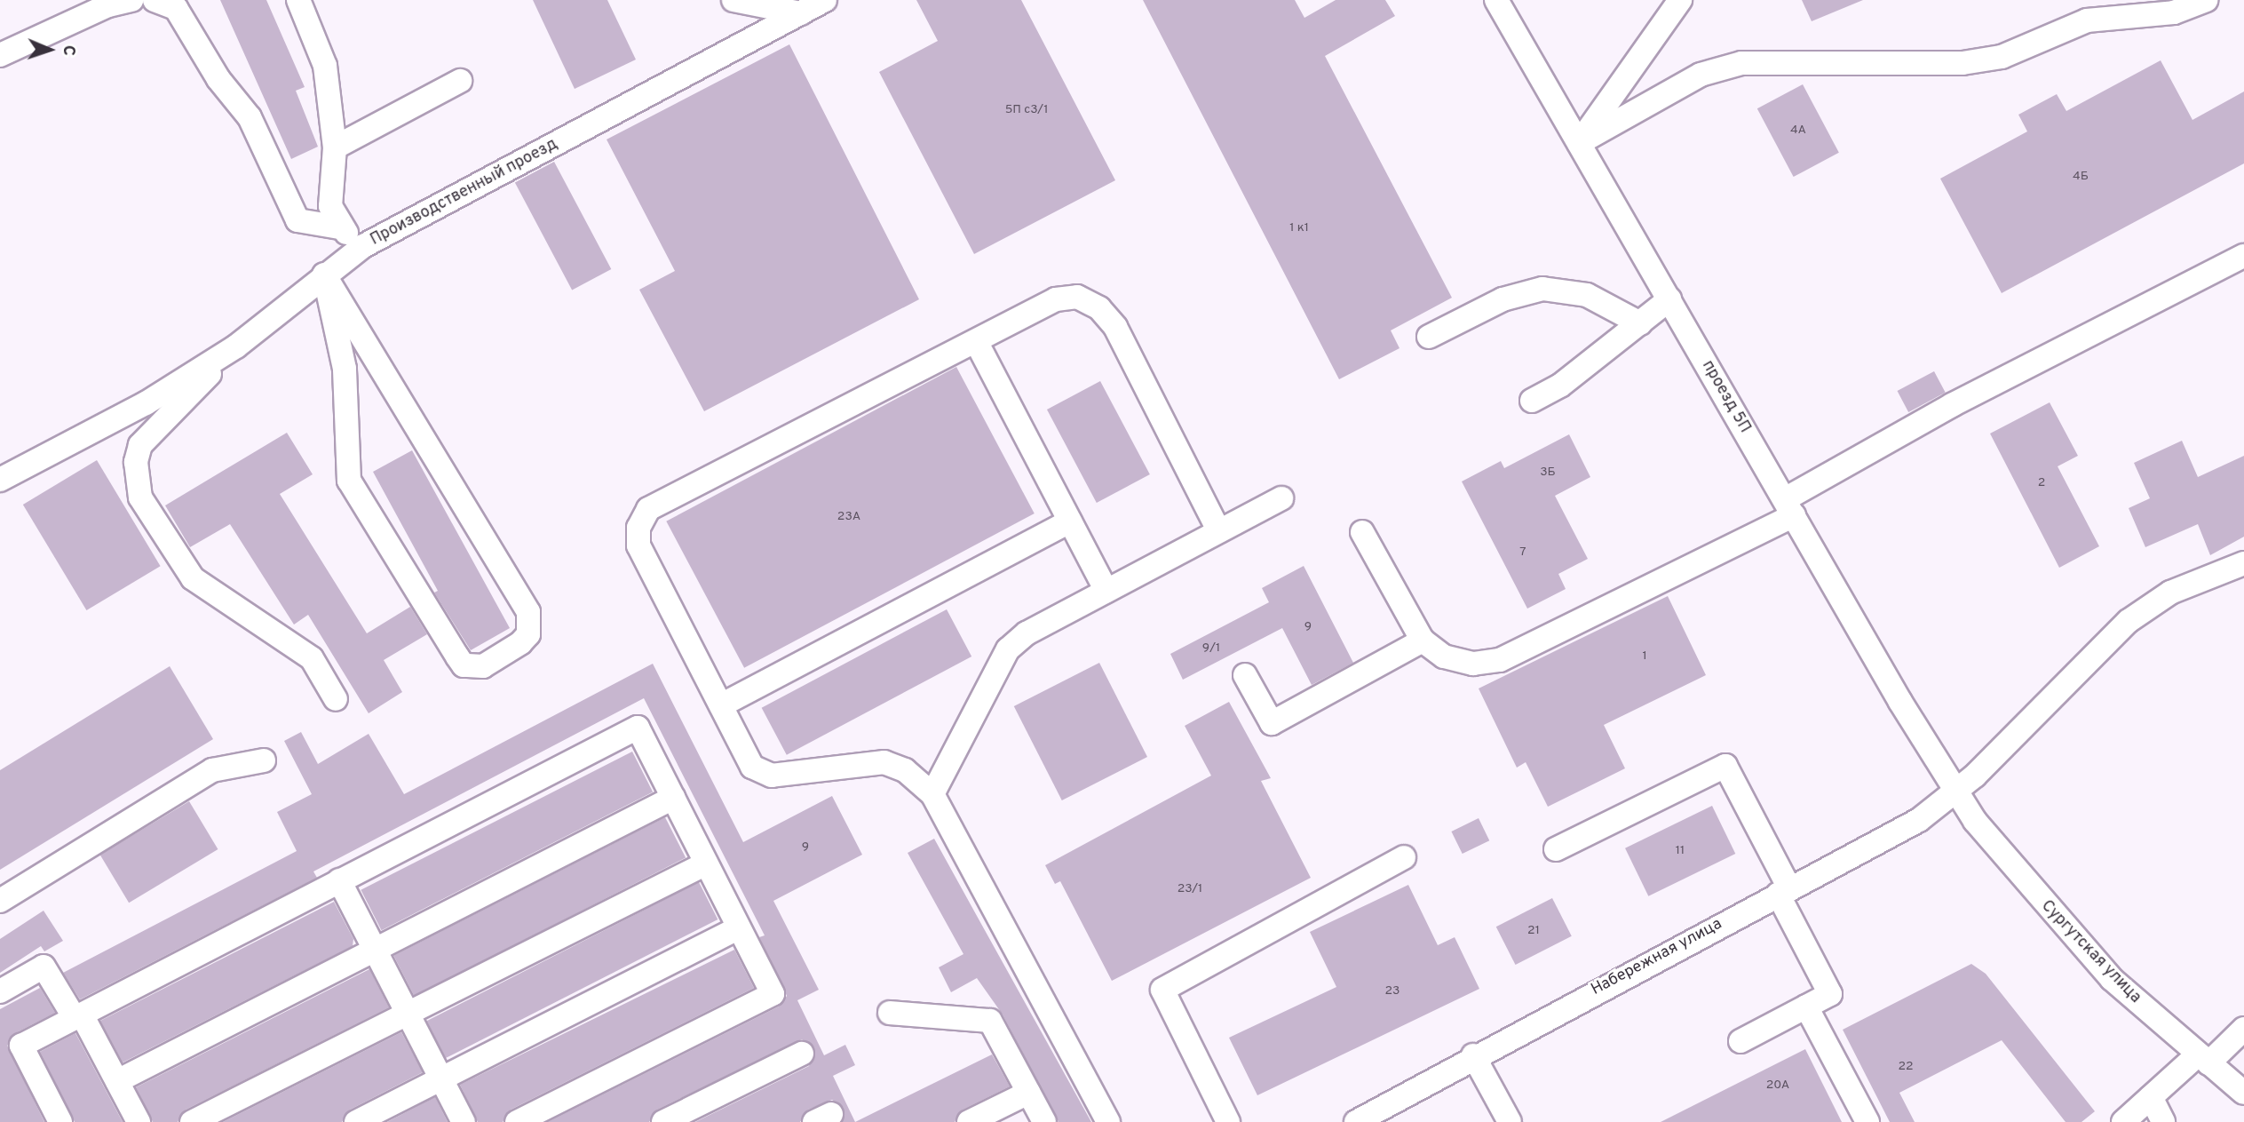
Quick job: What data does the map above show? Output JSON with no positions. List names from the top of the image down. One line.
{"streets":{"street":["Производственный проезд","проезд 5П","Сургутская улица","Набережная улица"]},"crossings":[["проезд 5П","Сургутская улица"],["проезд 5П","Набережная улица"],["Сургутская улица","Набережная улица"]],"house_numbers":["5П с3/1","4А","4Б","1 к1","3Б","2","23А","7","9","9/1","1","9","11","23/1","21","23","22","20А"],"north":"right"}
